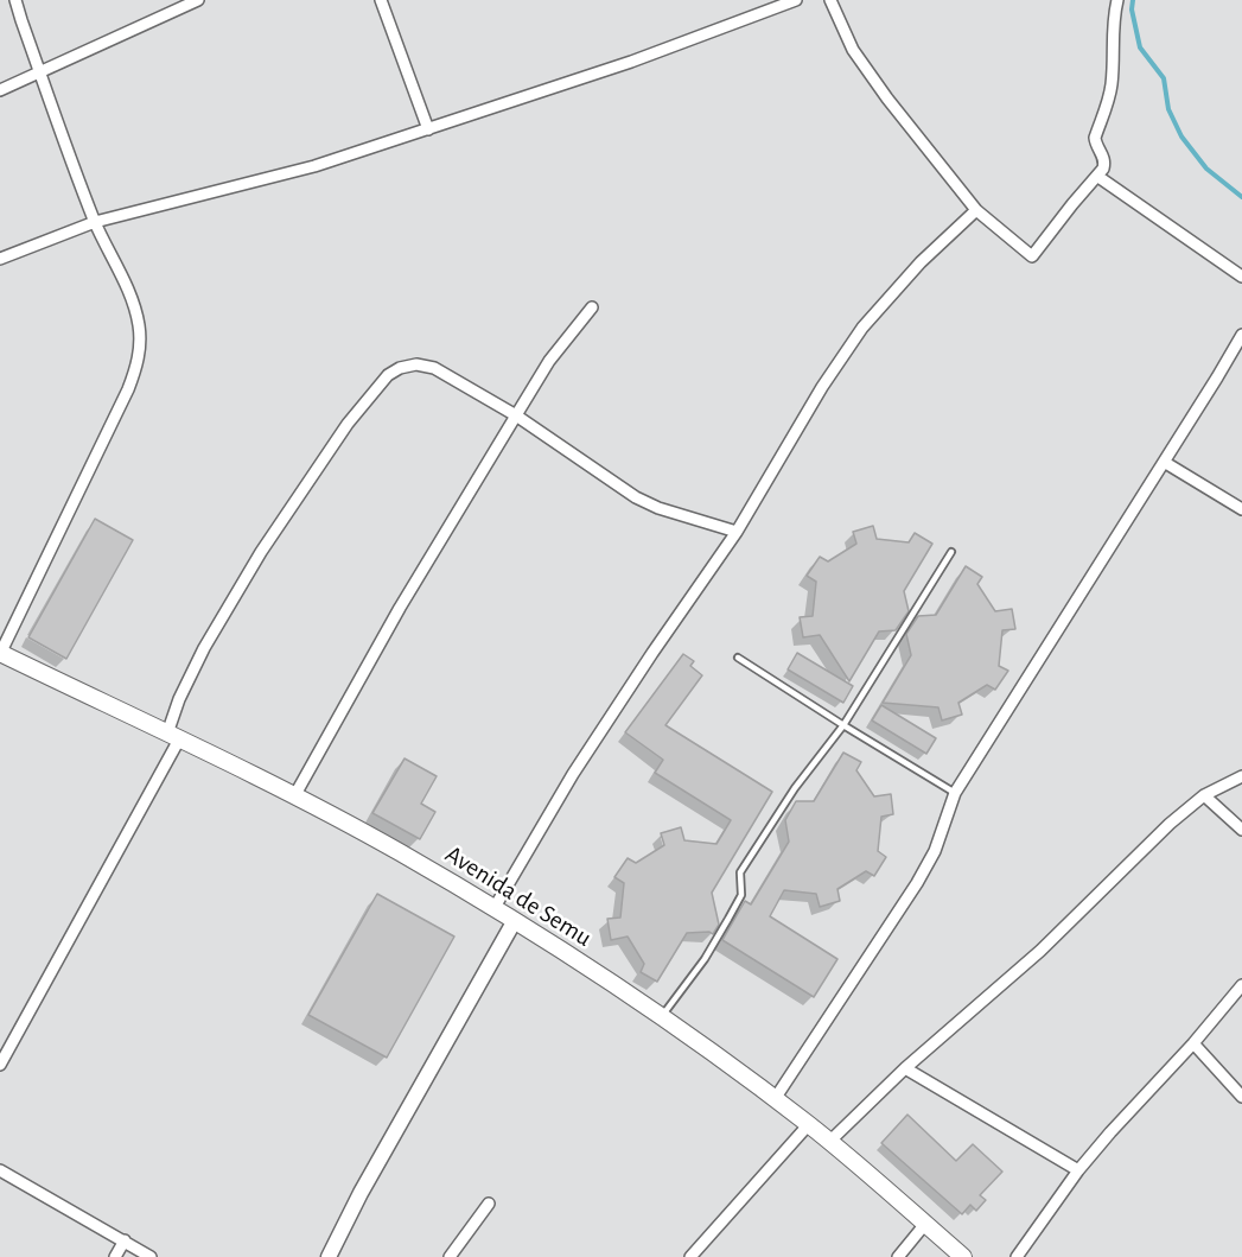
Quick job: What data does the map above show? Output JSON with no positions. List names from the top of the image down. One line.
{"streets":{"main road":["Avenida de Semu"]}}
